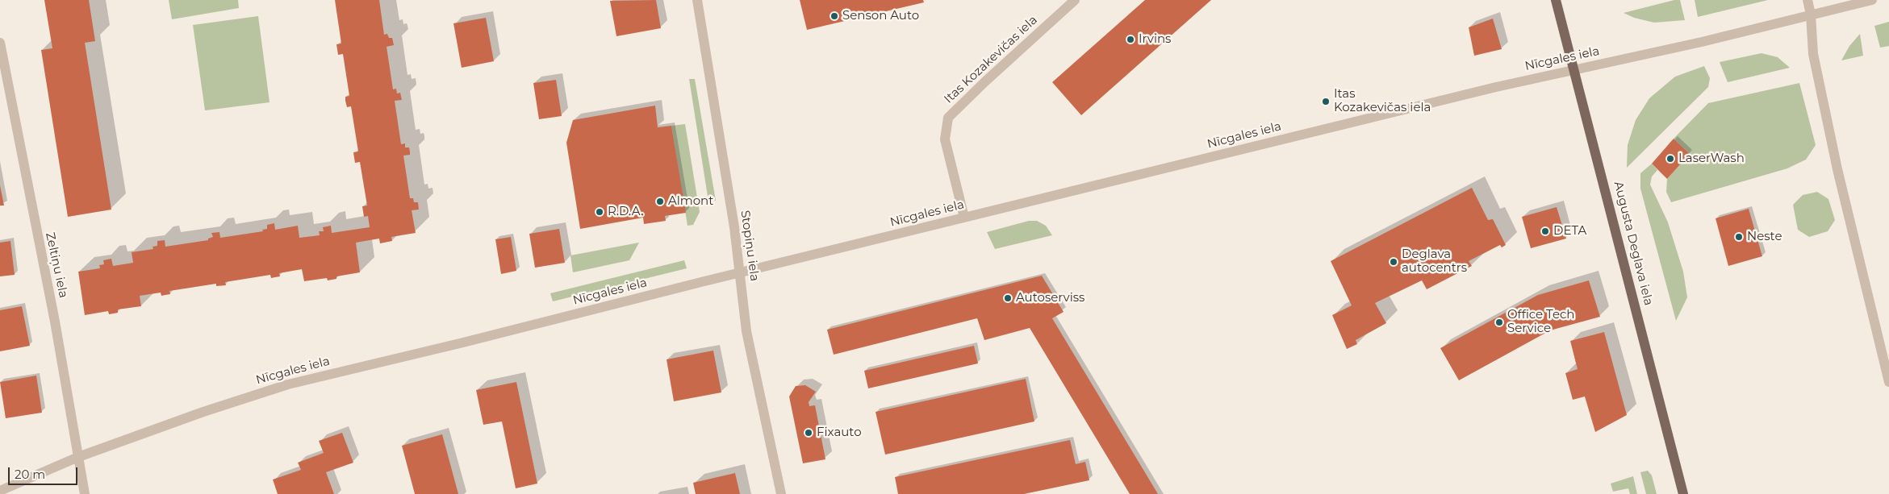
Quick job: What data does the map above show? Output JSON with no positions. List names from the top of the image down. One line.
{"streets":{"main road":["Augusta Deglava iela"],"street":["Nīcgales iela","Itas Kozakevičas iela","Stopiņu iela","Zeltiņu iela"]},"crossings":[["Nīcgales iela","Itas Kozakevičas iela"],["Nīcgales iela","Augusta Deglava iela"],["Nīcgales iela","Stopiņu iela"],["Nīcgales iela","Zeltiņu iela"]],"places":["Senson Auto","Irvins","Itas Kozakevičas iela","LaserWash","Almont","R.D.A.","DETA","Neste","Deglava autocentrs","Autoserviss","Office Tech Service","Fixauto"],"scale_bar":"20 m"}
